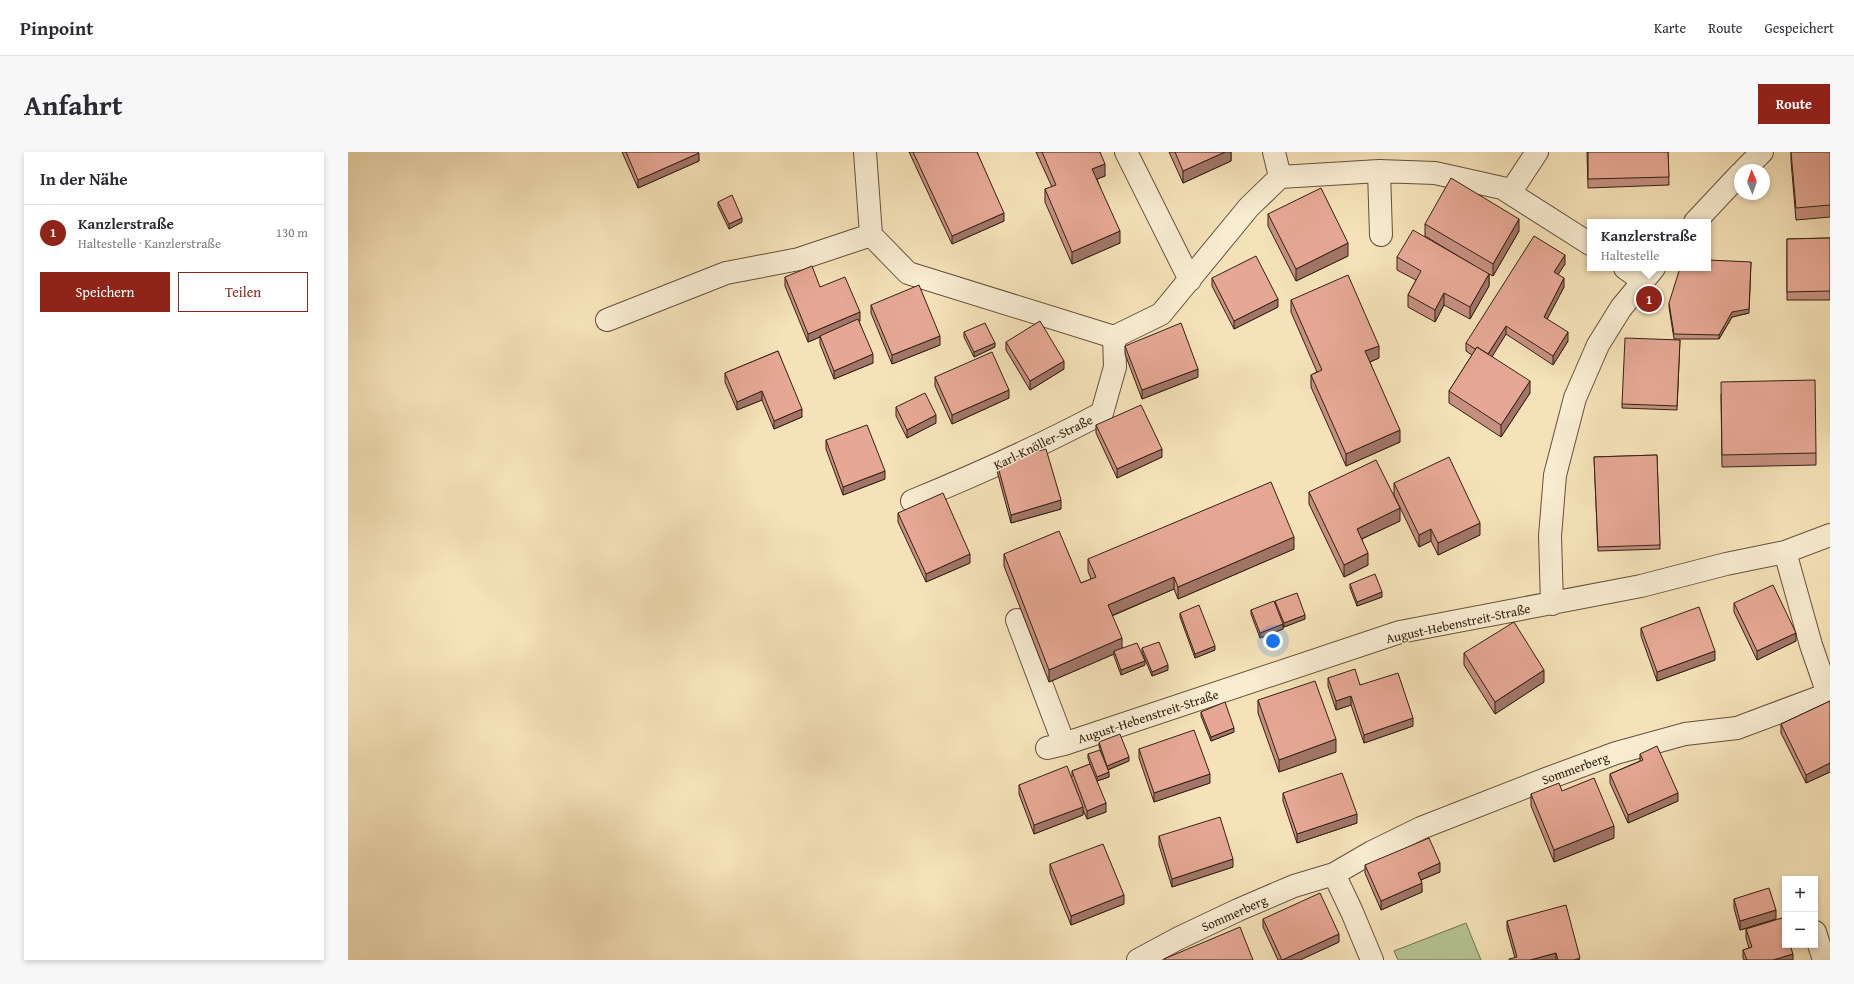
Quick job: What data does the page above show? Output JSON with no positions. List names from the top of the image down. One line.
{"streets":{"street":["Karl-Knöller-Straße","August-Hebenstreit-Straße","Sommerberg"]},"crossings":[["August-Hebenstreit-Straße","Sommerberg"]],"north":"top","page":{"header":"Pinpoint","nav":["Karte","Route","Gespeichert"],"title":"Anfahrt","buttons":["Route",["Speichern","Teilen"]],"heading":"In der Nähe","list":[{"mark":"1","name":"Kanzlerstraße","note":"Haltestelle · Kanzlerstraße","value":"130 m"}],"popup":["Kanzlerstraße","Haltestelle"],"pins":"1","map_buttons":["+","−"]}}
